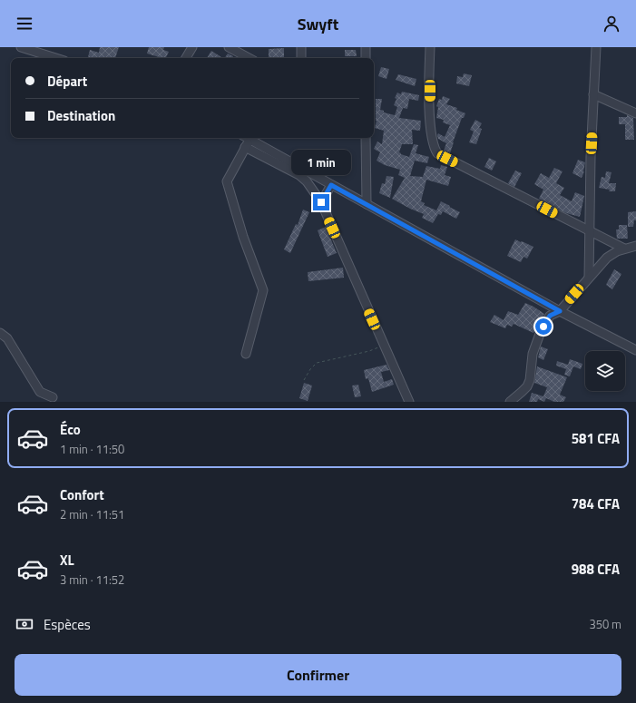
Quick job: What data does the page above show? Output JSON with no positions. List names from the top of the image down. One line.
{"page":{"header":"Swyft","banner":["Départ","Destination"],"bubble":"1 min","list":[{"name":"Éco","note":"1 min · 11:50","value":"581 CFA"},{"name":"Confort","note":"2 min · 11:51","value":"784 CFA"},{"name":"XL","note":"3 min · 11:52","value":"988 CFA"}],"pay":["Espèces","350 m"],"buttons":"Confirmer"}}
